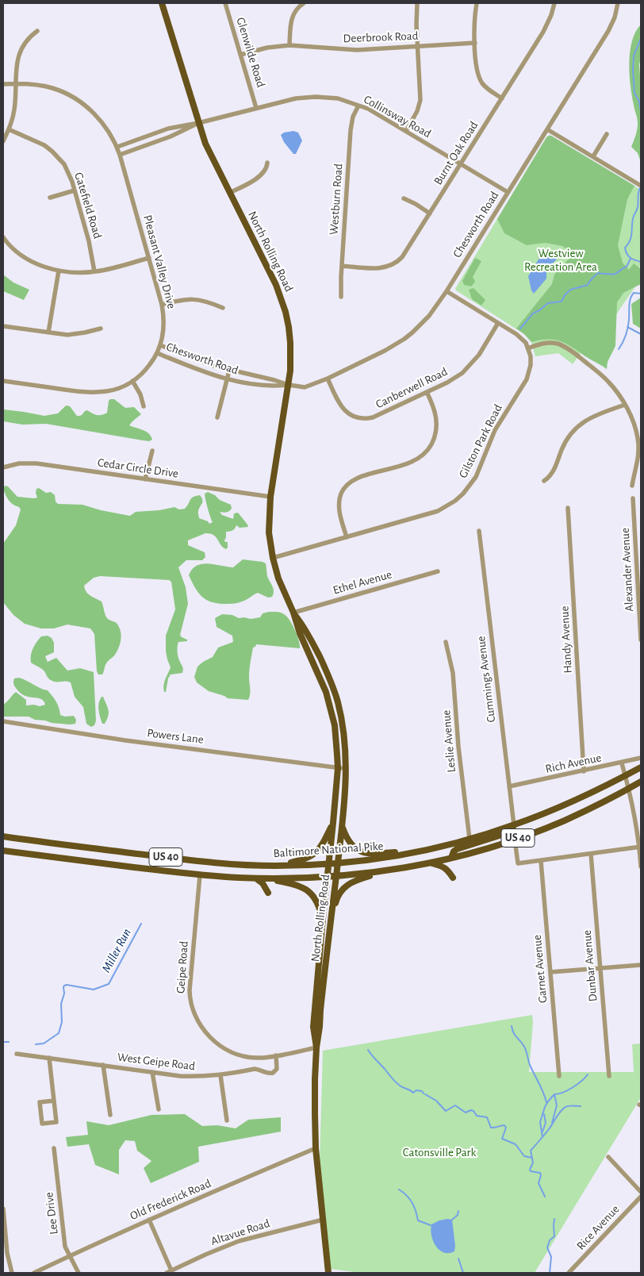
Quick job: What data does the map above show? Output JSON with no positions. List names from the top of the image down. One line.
{"streets":{"main road":["North Rolling Road","US 40","Baltimore National Pike"],"street":["Deerbrook Road","Glenwilde Road","Collinsway Road","Burnt Oak Road","Westburn Road","Gatefield Road","Chesworth Road","Pleasant Valley Drive","Canberwell Road","Gilston Park Road","Cedar Circle Drive","Alexander Avenue","Ethel Avenue","Handy Avenue","Cummings Avenue","Powers Lane","Leslie Avenue","Rich Avenue","Dunbar Avenue","Geipe Road","Garnet Avenue","West Geipe Road","Old Frederick Road","Lee Drive","Rice Avenue","Altavue Road"]},"crossings":[["Deerbrook Road","Glenwilde Road"],["Glenwilde Road","Collinsway Road"],["Collinsway Road","Burnt Oak Road"],["Collinsway Road","Westburn Road"],["Collinsway Road","Chesworth Road"],["Collinsway Road","North Rolling Road"],["Collinsway Road","Pleasant Valley Drive"],["Burnt Oak Road","Westburn Road"],["Chesworth Road","North Rolling Road"],["Chesworth Road","Pleasant Valley Drive"],["Chesworth Road","Canberwell Road"],["North Rolling Road","Gilston Park Road"],["North Rolling Road","Cedar Circle Drive"],["North Rolling Road","Ethel Avenue"],["North Rolling Road","Powers Lane"],["North Rolling Road","Baltimore National Pike"],["North Rolling Road","Geipe Road"],["North Rolling Road","Old Frederick Road"],["North Rolling Road","Altavue Road"],["Handy Avenue","Rich Avenue"],["Cummings Avenue","Rich Avenue"],["Cummings Avenue","Baltimore National Pike"],["Leslie Avenue","Baltimore National Pike"],["Baltimore National Pike","Geipe Road"],["Geipe Road","West Geipe Road"],["Old Frederick Road","Lee Drive"]],"water":["Miller Run"],"parks":["Westview Recreation Area","Catonsville Park"]}
